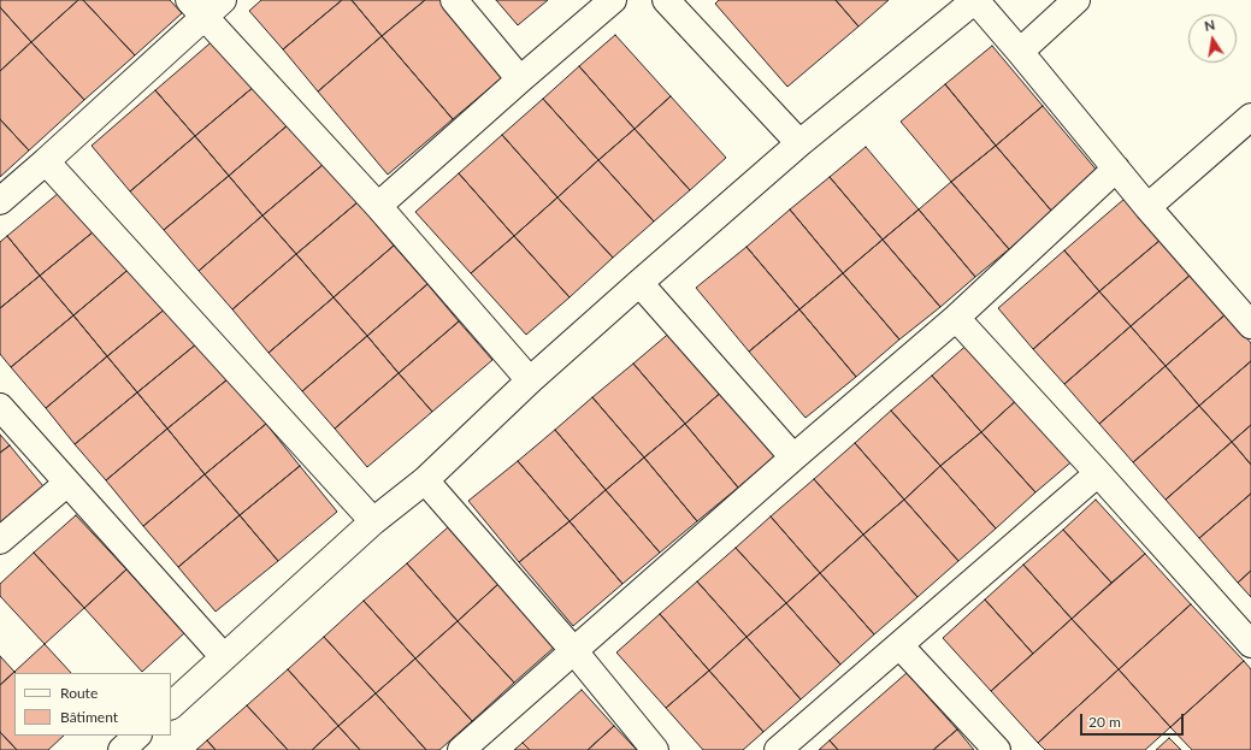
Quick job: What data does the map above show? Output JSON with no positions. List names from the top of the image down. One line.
{"legend":["Route","Bâtiment"],"scale_bar":"20 m","north":"top"}
